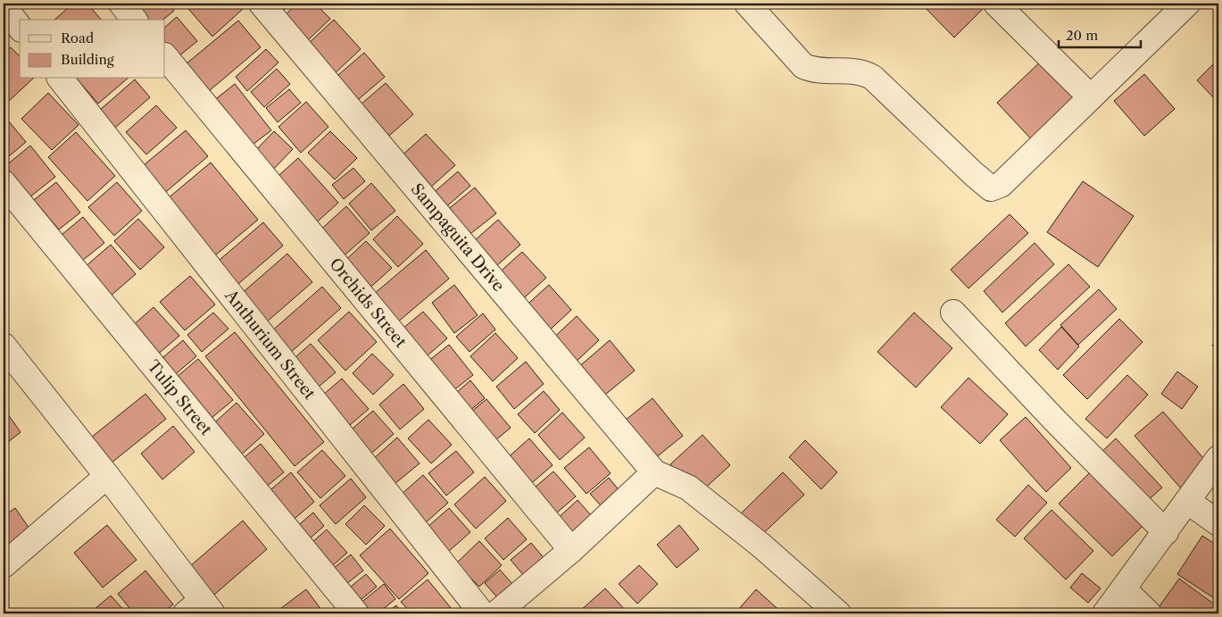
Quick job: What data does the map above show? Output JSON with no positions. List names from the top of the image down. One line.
{"streets":{"street":["Sampaguita Drive","Orchids Street","Anthurium Street","Tulip Street"]},"legend":["Road","Building"],"scale_bar":"20 m"}
